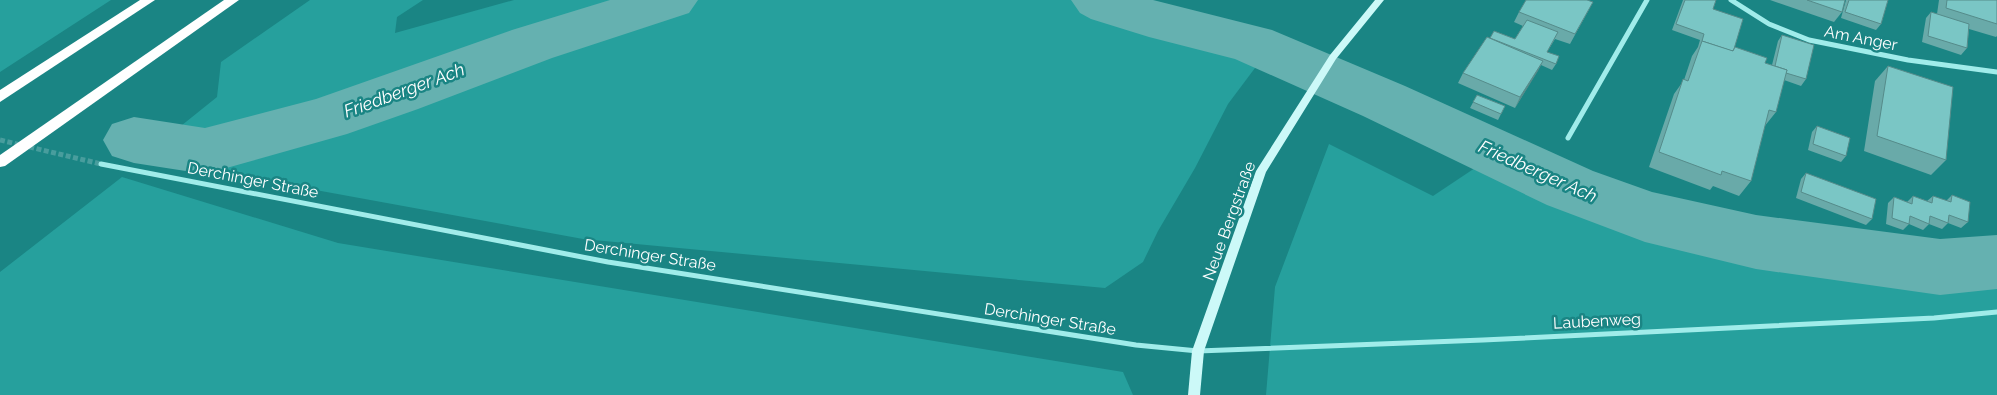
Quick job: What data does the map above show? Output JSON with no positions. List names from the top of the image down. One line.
{"streets":{"main road":["Neue Bergstraße"],"street":["Am Anger","Derchinger Straße","Laubenweg"]},"crossings":[["Derchinger Straße","Neue Bergstraße"],["Derchinger Straße","Laubenweg"],["Neue Bergstraße","Laubenweg"]],"water":["Friedberger Ach"]}
